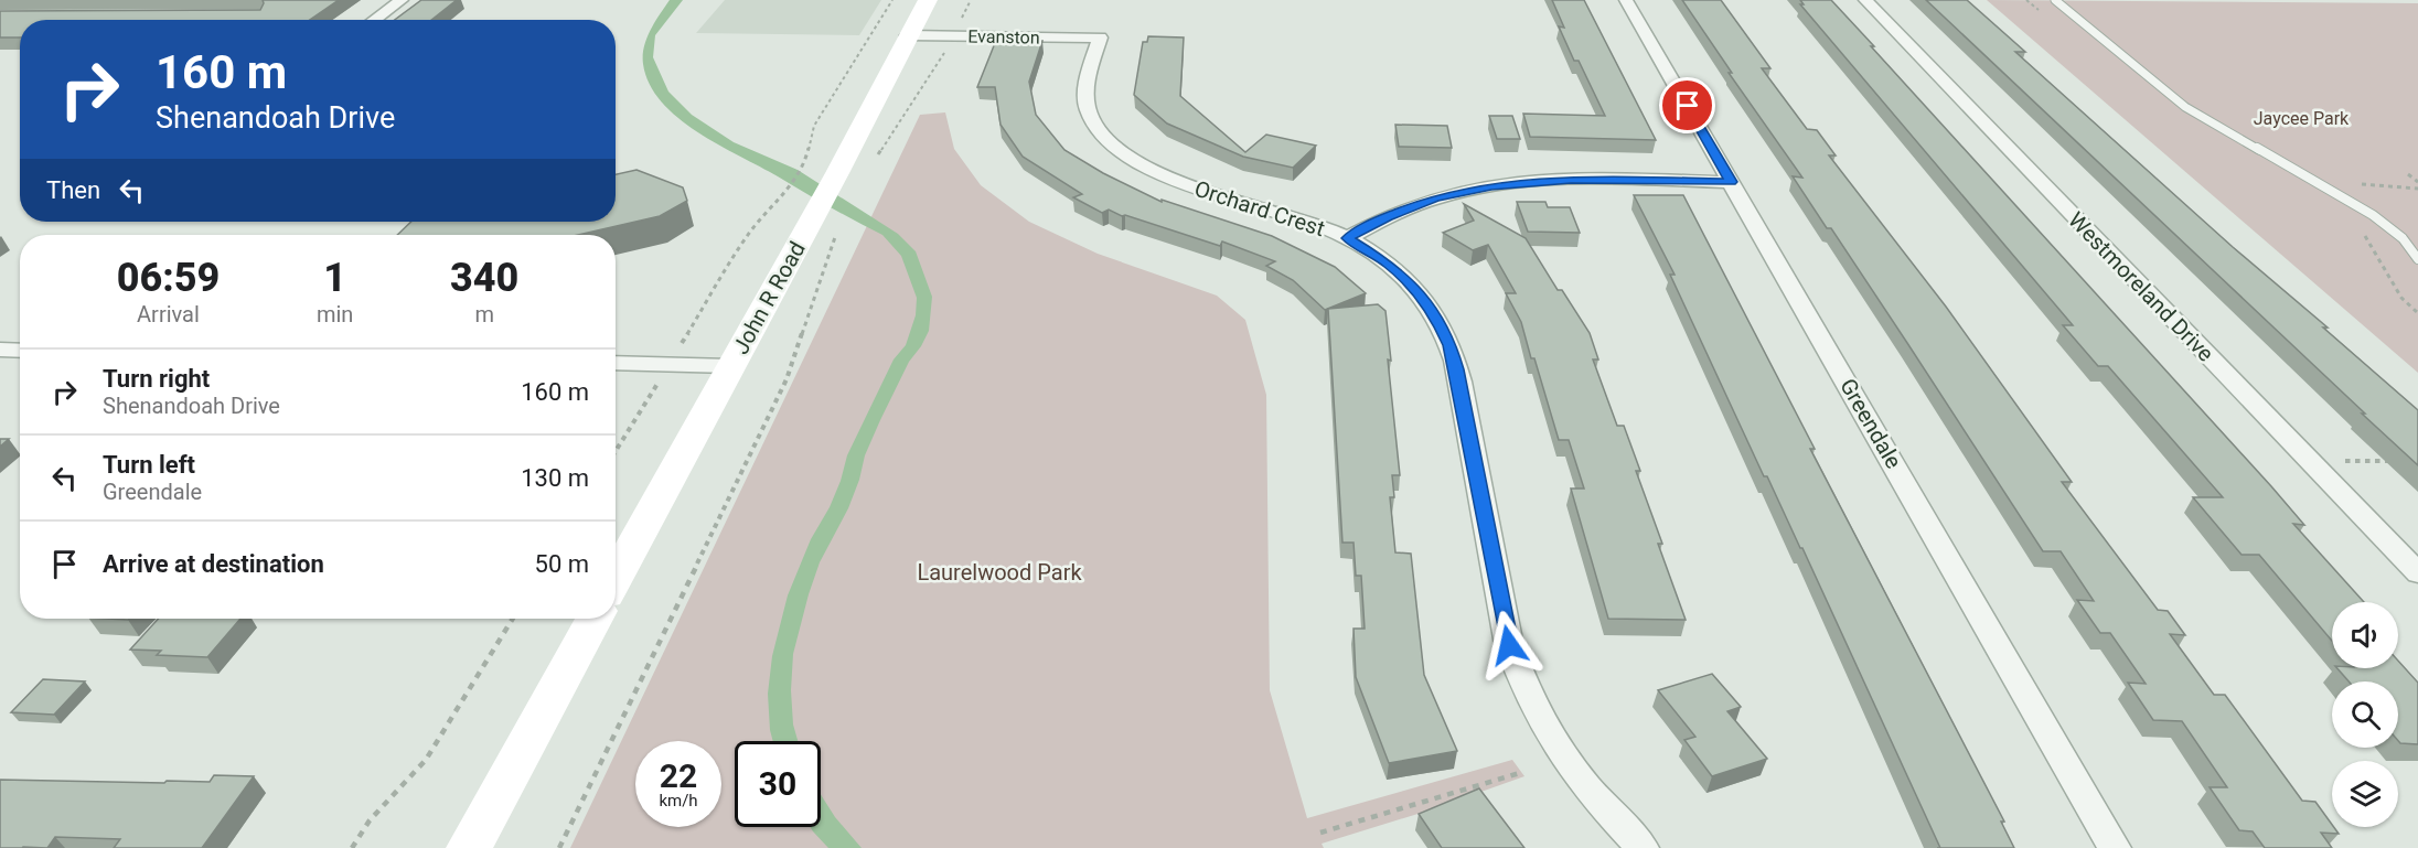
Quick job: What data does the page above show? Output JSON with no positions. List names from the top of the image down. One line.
{"streets":{"main road":["John R Road"],"street":["Evanston","Orchard Crest","Westmoreland Drive","Greendale"]},"crossings":[["Evanston","Orchard Crest"],["Evanston","John R Road"]],"parks":["Jaycee Park","Laurelwood Park"],"page":{"turn":["160 m","Shenandoah Drive"],"then":"Then","eta":["06:59","Arrival","1","min","340","m"],"list":[{"name":"Turn right","note":"Shenandoah Drive","value":"160 m"},{"name":"Turn left","note":"Greendale","value":"130 m"},{"name":"Arrive at destination","value":"50 m"}],"speed":"22 km/h","limit":"30"}}
